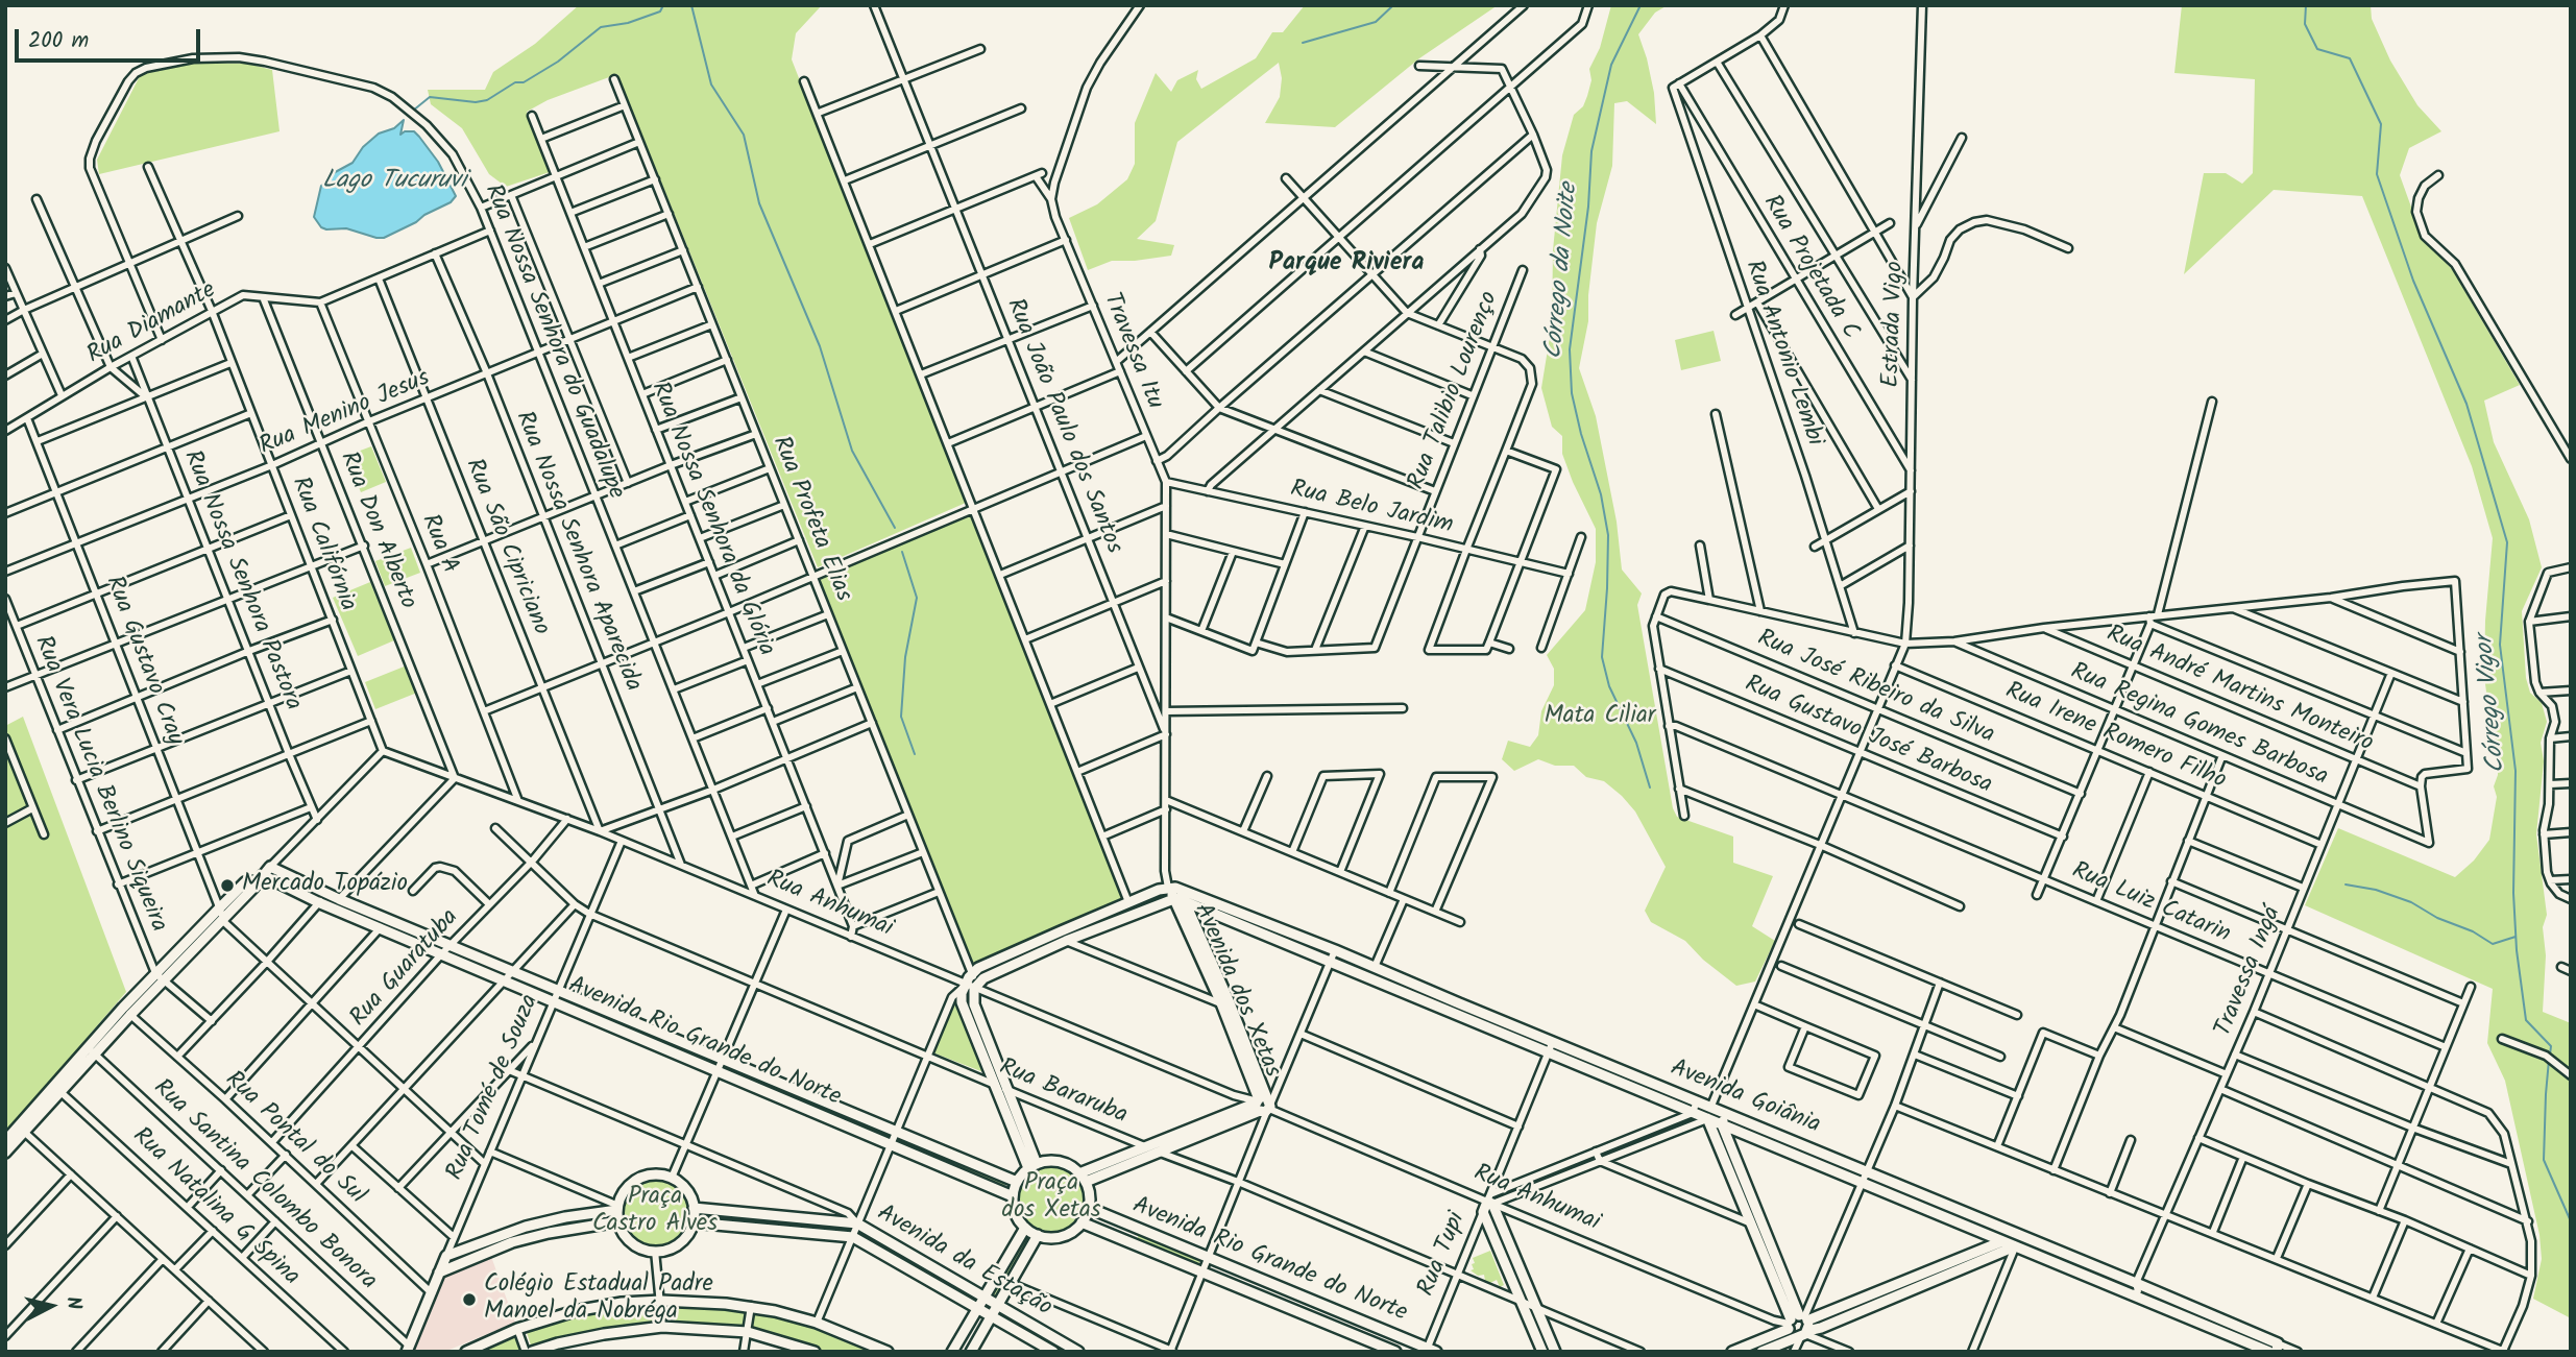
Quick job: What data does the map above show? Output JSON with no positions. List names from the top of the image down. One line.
{"streets":{"street":["Rua Projetada C","Rua Diamante","Estrada Vigo","Rua Nossa Senhora do Guadalupe","Travessa Itu","Rua Antonio Lembi","Rua Talibio Lourenço","Rua Menino Jesus","Rua João Paulo dos Santos","Rua Belo Jardim","Rua Nossa Senhora da Glória","Rua Profeta Elias","Rua Don Alberto","Rua Califórnia","Rua A","Rua São Cipriciano","Rua Nossa Senhora Aparecida","Rua Nossa Senhora Pastora","Rua Gustavo Cray","Rua José Ribeiro da Silva","Rua André Martins Monteiro","Rua Regina Gomes Barbosa","Rua Gustavo José Barbosa","Rua Irene Romero Filho","Rua Vera Lucia Berlino Siqueira","Rua Luiz Catarin","Rua Anhumai","Rua Guaratuba","Travessa Ingá","Avenida dos Xetas","Avenida Rio Grande do Norte","Rua Tomé de Souza","Rua Bararuba","Avenida Goiânia","Rua Pontal do Sul","Rua Santina Colombo Bonora","Rua Natalina G Spina","Rua Tupi","Avenida da Estação"]},"crossings":[["Rua Projetada C","Estrada Vigo"],["Rua Projetada C","Rua Antonio Lembi"],["Rua Diamante","Rua Nossa Senhora do Guadalupe"],["Rua Diamante","Rua Don Alberto"],["Rua Diamante","Rua Califórnia"],["Rua Diamante","Rua A"],["Rua Diamante","Rua São Cipriciano"],["Rua Diamante","Rua Nossa Senhora Aparecida"],["Rua Diamante","Rua Nossa Senhora Pastora"],["Rua Diamante","Rua Gustavo Cray"],["Rua Nossa Senhora do Guadalupe","Rua Menino Jesus"],["Rua Nossa Senhora do Guadalupe","Rua Anhumai"],["Travessa Itu","Rua João Paulo dos Santos"],["Travessa Itu","Rua Belo Jardim"],["Rua Talibio Lourenço","Rua Belo Jardim"],["Rua Menino Jesus","Rua Nossa Senhora da Glória"],["Rua Menino Jesus","Rua Profeta Elias"],["Rua Menino Jesus","Rua Don Alberto"],["Rua Menino Jesus","Rua Califórnia"],["Rua Menino Jesus","Rua A"],["Rua Menino Jesus","Rua São Cipriciano"],["Rua Menino Jesus","Rua Nossa Senhora Aparecida"],["Rua Menino Jesus","Rua Nossa Senhora Pastora"],["Rua Menino Jesus","Rua Gustavo Cray"],["Rua João Paulo dos Santos","Avenida dos Xetas"],["Rua João Paulo dos Santos","Avenida Goiânia"],["Rua Profeta Elias","Avenida dos Xetas"],["Rua Don Alberto","Rua Anhumai"],["Rua Califórnia","Rua Anhumai"],["Rua A","Rua Anhumai"],["Rua São Cipriciano","Rua Anhumai"],["Rua Nossa Senhora Aparecida","Rua Anhumai"],["Rua André Martins Monteiro","Rua Regina Gomes Barbosa"],["Rua André Martins Monteiro","Travessa Ingá"],["Rua Regina Gomes Barbosa","Travessa Ingá"],["Rua Irene Romero Filho","Travessa Ingá"],["Rua Luiz Catarin","Travessa Ingá"],["Rua Anhumai","Rua Guaratuba"],["Rua Anhumai","Avenida dos Xetas"],["Rua Anhumai","Rua Tomé de Souza"],["Rua Anhumai","Rua Tupi"],["Rua Guaratuba","Avenida Rio Grande do Norte"],["Rua Guaratuba","Rua Bararuba"],["Rua Guaratuba","Rua Pontal do Sul"],["Travessa Ingá","Avenida Goiânia"],["Avenida dos Xetas","Avenida Rio Grande do Norte"],["Avenida dos Xetas","Rua Bararuba"],["Avenida dos Xetas","Avenida Goiânia"],["Avenida Rio Grande do Norte","Rua Tomé de Souza"],["Avenida Rio Grande do Norte","Rua Tupi"],["Rua Tomé de Souza","Rua Bararuba"],["Rua Tomé de Souza","Rua Pontal do Sul"],["Rua Tomé de Souza","Rua Santina Colombo Bonora"],["Rua Bararuba","Rua Tupi"],["Avenida Goiânia","Rua Tupi"]],"districts":["Parque Riviera"],"water":["Lago Tucuruvi","Córrego da Noite","Córrego Vigor"],"parks":["Mata Ciliar","Praça dos Xetas","Praça Castro Alves"],"places":["Mercado Topázio","Colégio Estadual Padre Manoel da Nobréga"],"scale_bar":"200 m","north":"right"}
